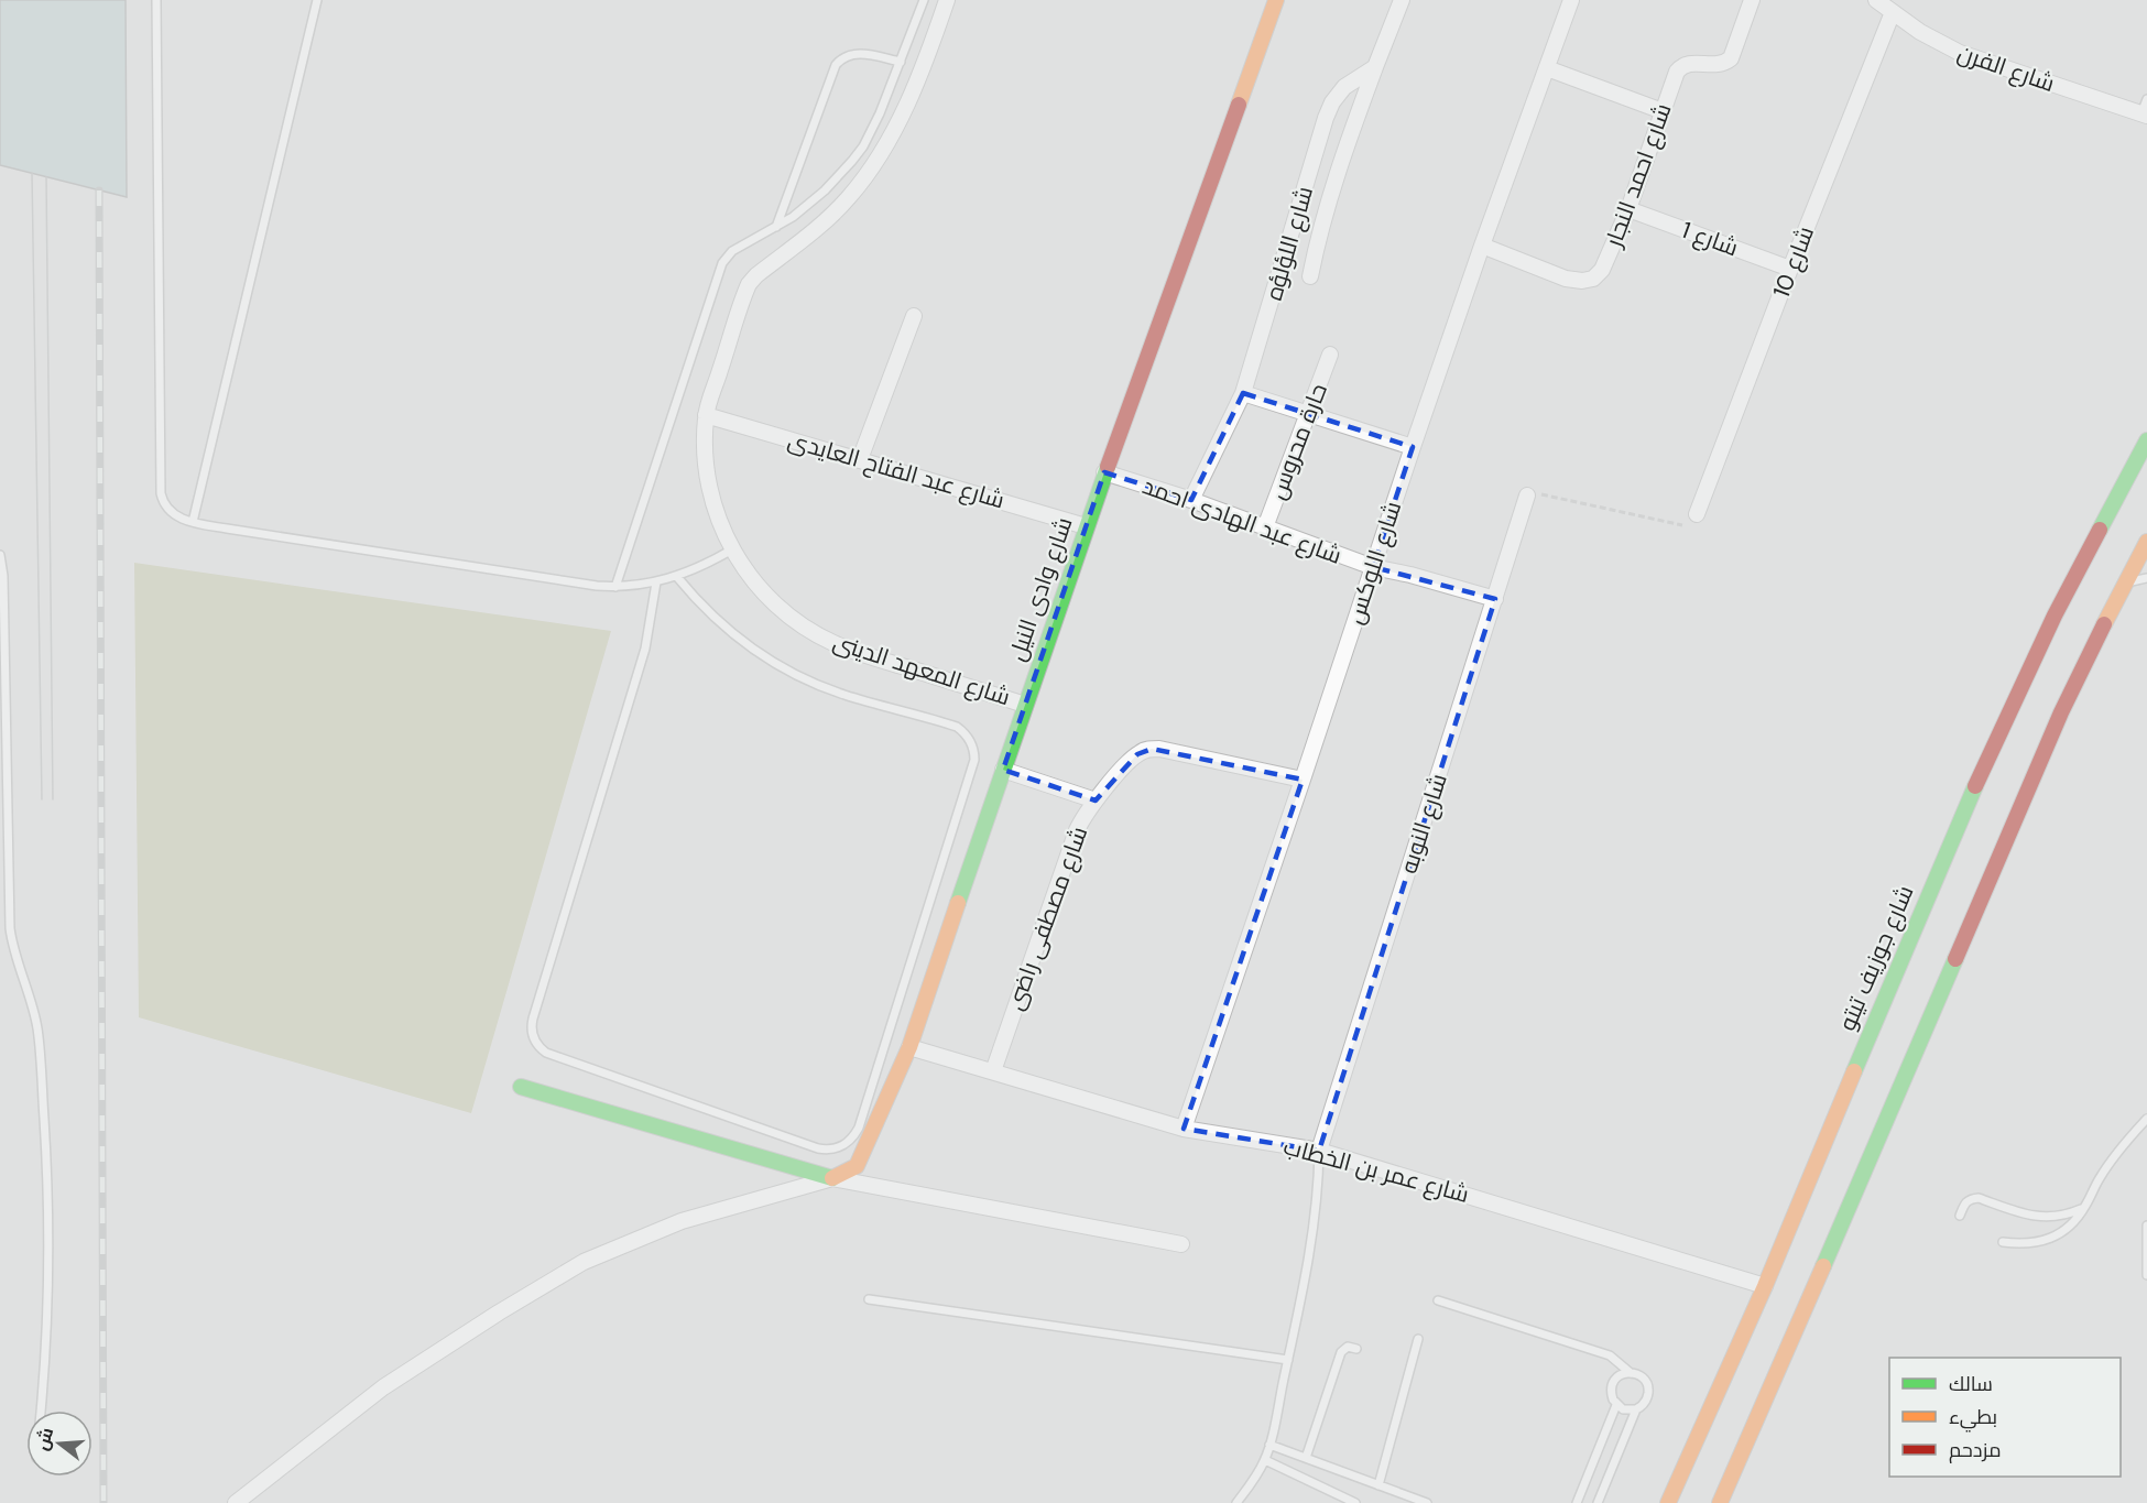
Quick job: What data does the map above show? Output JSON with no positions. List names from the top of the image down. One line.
{"streets":{"main road":["شارع وادى النيل","شارع جوزيف تيتو"],"street":["شارع الفرن","شارع احمد النجار","شارع 1","شارع اللؤلؤه","شارع 10","حارة محروس","شارع عبد الفتاح العايدى","شارع عبد الهادى احمد","شارع اللوكس","شارع المعهد الدينى","شارع النوبه","شارع مصطفى راضى","شارع عمر بن الخطاب"]},"crossings":[["شارع الفرن","شارع 10"],["شارع احمد النجار","شارع 1"],["شارع احمد النجار","شارع اللوكس"],["شارع 1","شارع 10"],["شارع اللؤلؤه","شارع عبد الهادى احمد"],["حارة محروس","شارع عبد الهادى احمد"],["شارع عبد الفتاح العايدى","شارع وادى النيل"],["شارع عبد الفتاح العايدى","شارع المعهد الدينى"],["شارع عبد الهادى احمد","شارع اللوكس"],["شارع عبد الهادى احمد","شارع وادى النيل"],["شارع عبد الهادى احمد","شارع النوبه"],["شارع اللوكس","شارع مصطفى راضى"],["شارع اللوكس","شارع عمر بن الخطاب"],["شارع وادى النيل","شارع المعهد الدينى"],["شارع وادى النيل","شارع عمر بن الخطاب"],["شارع النوبه","شارع عمر بن الخطاب"],["شارع مصطفى راضى","شارع عمر بن الخطاب"],["شارع جوزيف تيتو","شارع عمر بن الخطاب"]],"legend":["سالك","بطيء","مزدحم"],"north":"left"}
